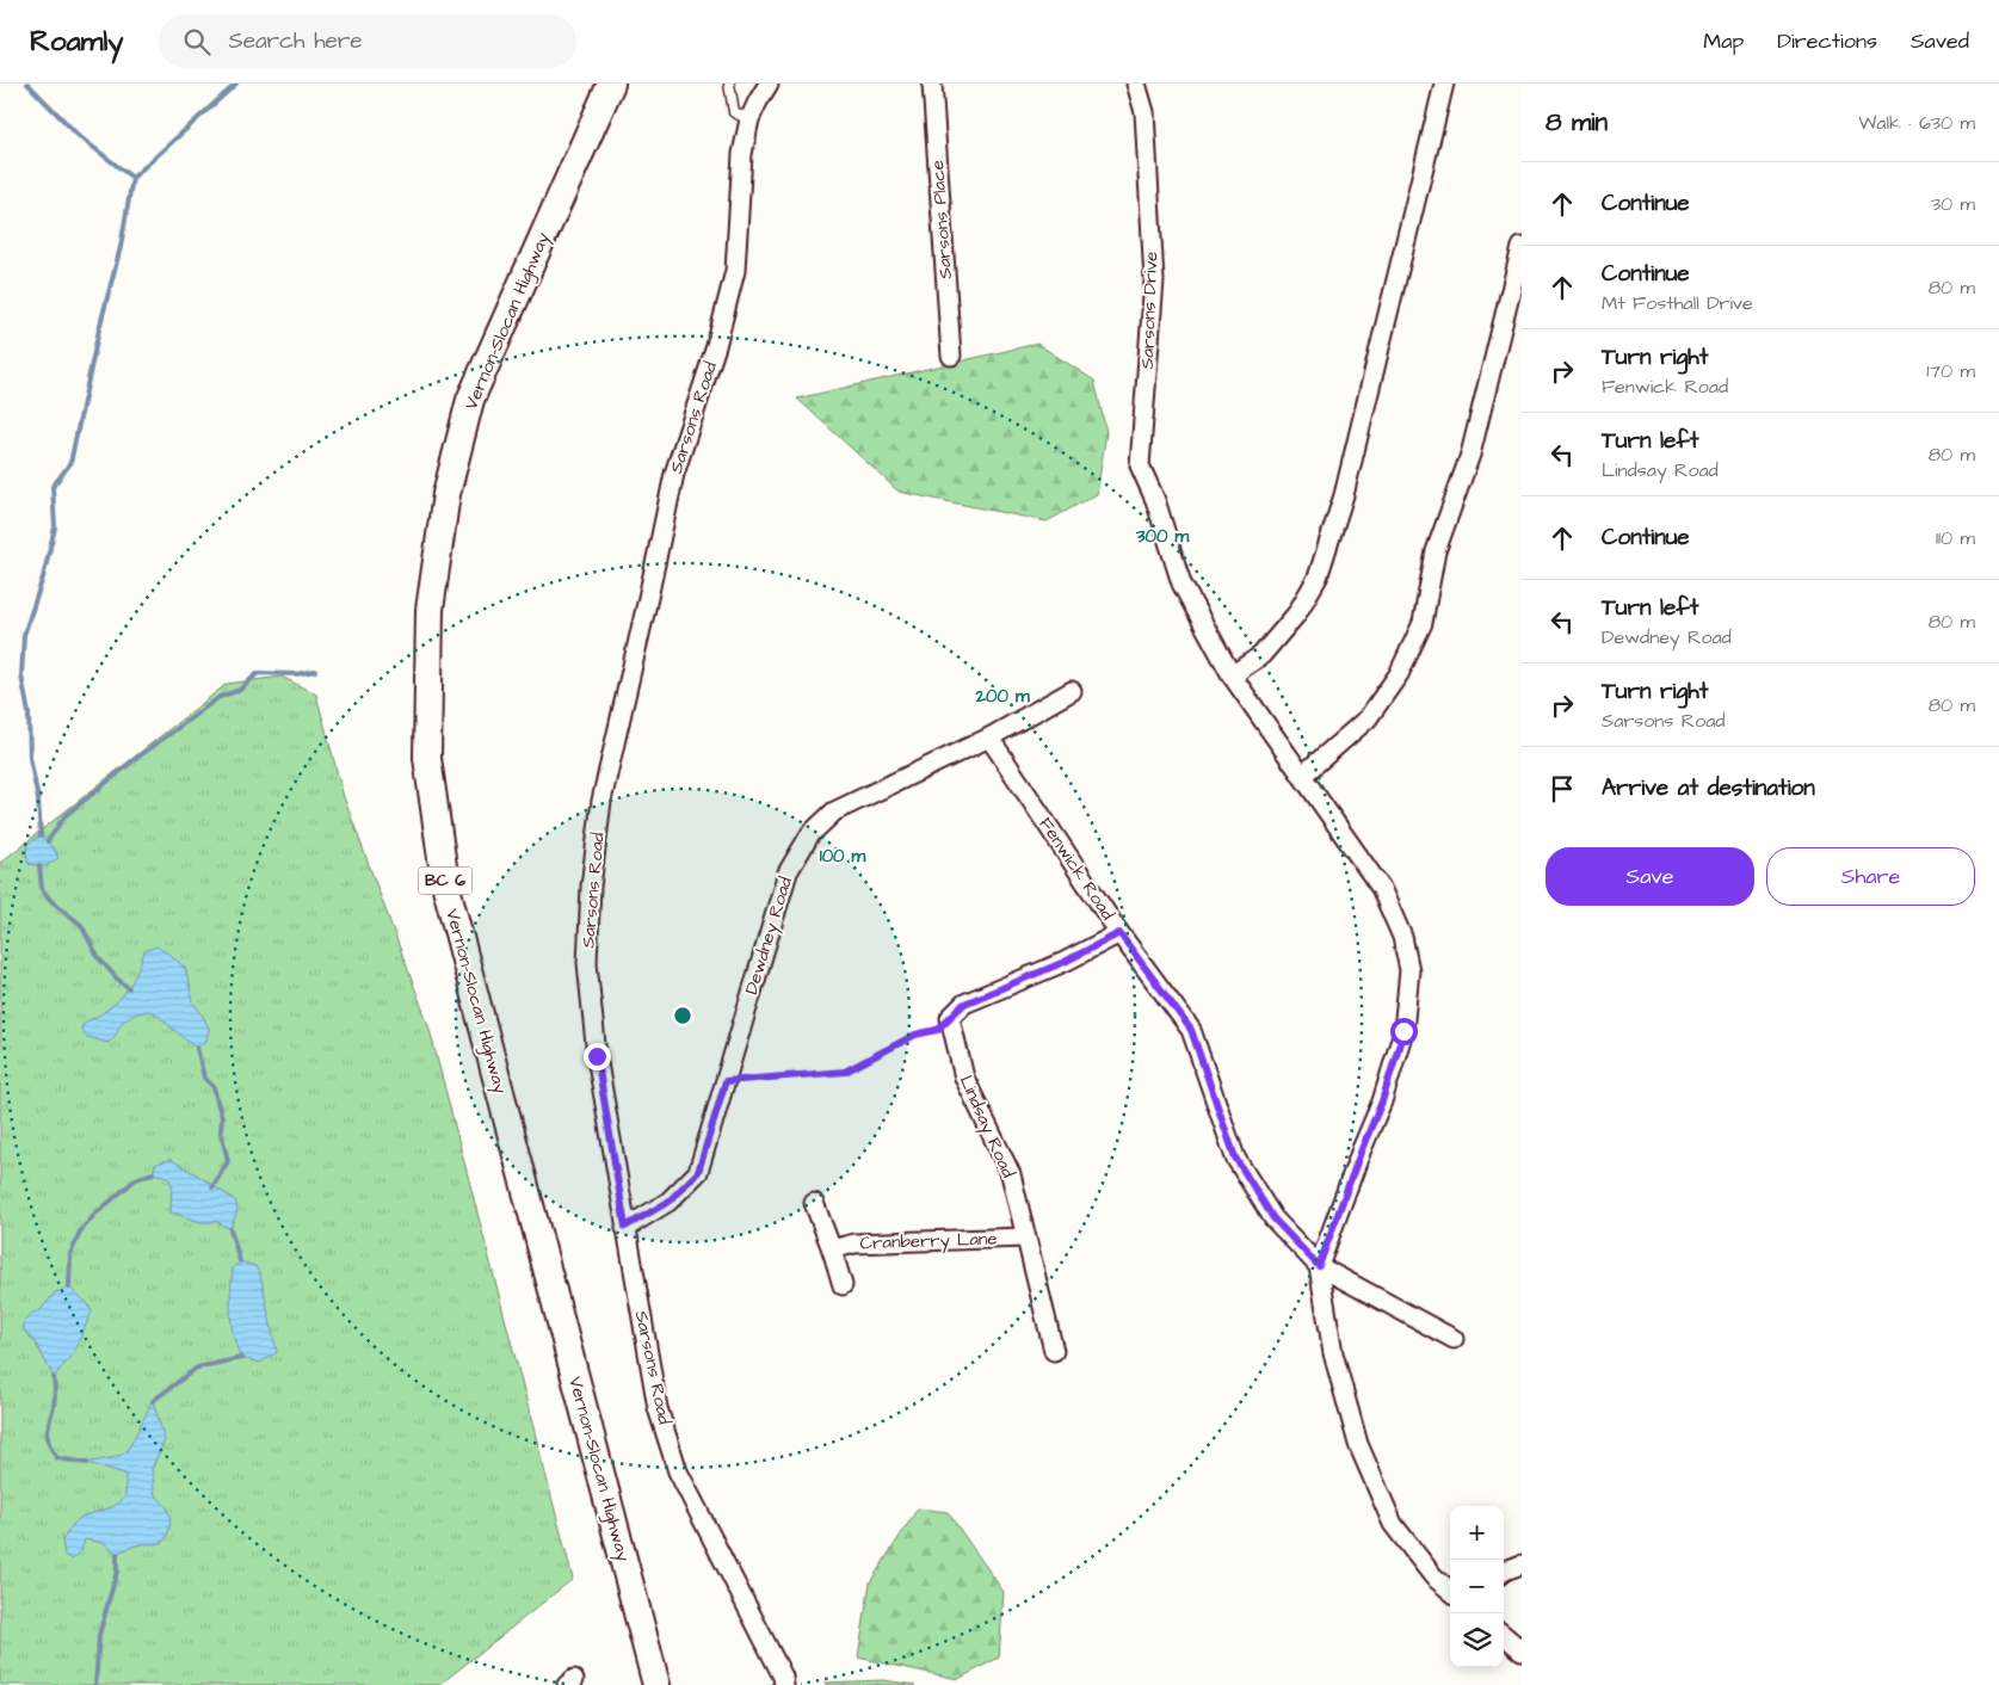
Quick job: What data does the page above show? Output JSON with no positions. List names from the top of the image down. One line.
{"streets":{"main road":["Vernon-Slocan Highway","BC 6"],"street":["Sarsons Place","Sarsons Drive","Sarsons Road","Fenwick Road","Dewdney Road","Lindsay Road","Cranberry Lane"]},"crossings":[["Sarsons Drive","Fenwick Road"],["Sarsons Road","Dewdney Road"],["Fenwick Road","Dewdney Road"],["Lindsay Road","Cranberry Lane"]],"page":{"header":"Roamly","search":"Search here","nav":["Map","Directions","Saved"],"heading":["8 min","Walk · 630 m"],"list":[["Continue","30 m"],["Continue","Mt Fosthall Drive","80 m"],["Turn right","Fenwick Road","170 m"],["Turn left","Lindsay Road","80 m"],["Continue","110 m"],["Turn left","Dewdney Road","80 m"],["Turn right","Sarsons Road","80 m"],"Arrive at destination"],"buttons":["Save","Share"],"map_buttons":["+","−"]},"rings":["300 m","200 m","100 m"]}
